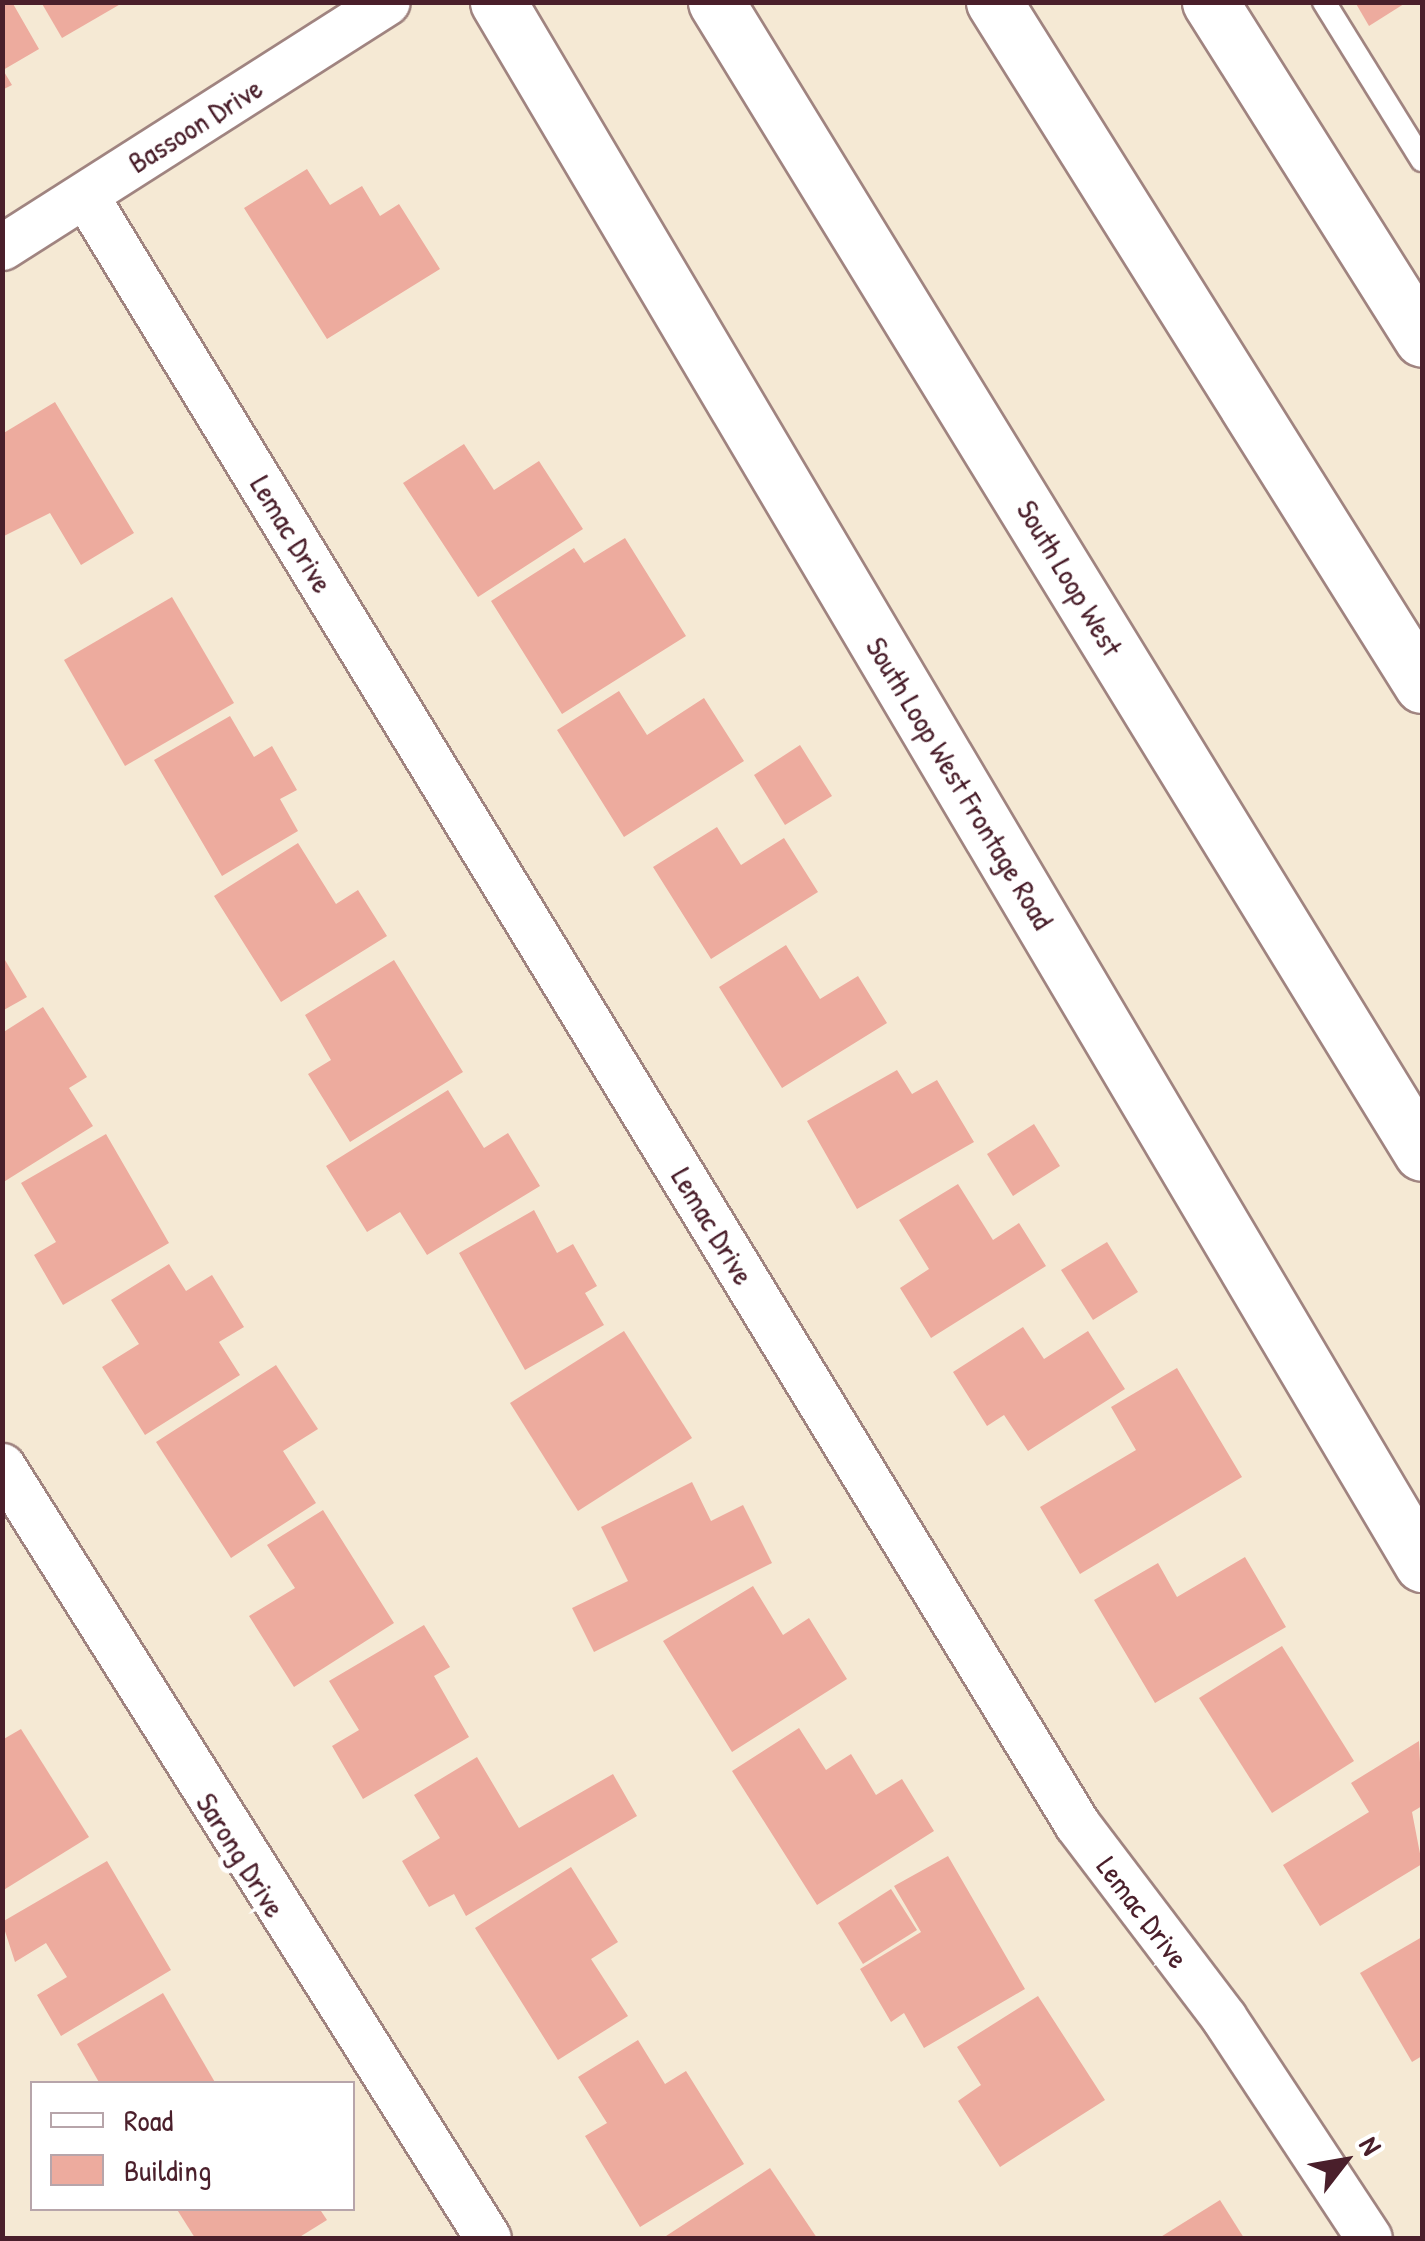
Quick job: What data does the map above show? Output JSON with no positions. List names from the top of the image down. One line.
{"streets":{"main road":["South Loop West","South Loop West Frontage Road"],"street":["Bassoon Drive","Lemac Drive","Sarong Drive"]},"crossings":[["Bassoon Drive","Lemac Drive"]],"legend":["Road","Building"],"north":"top right"}
